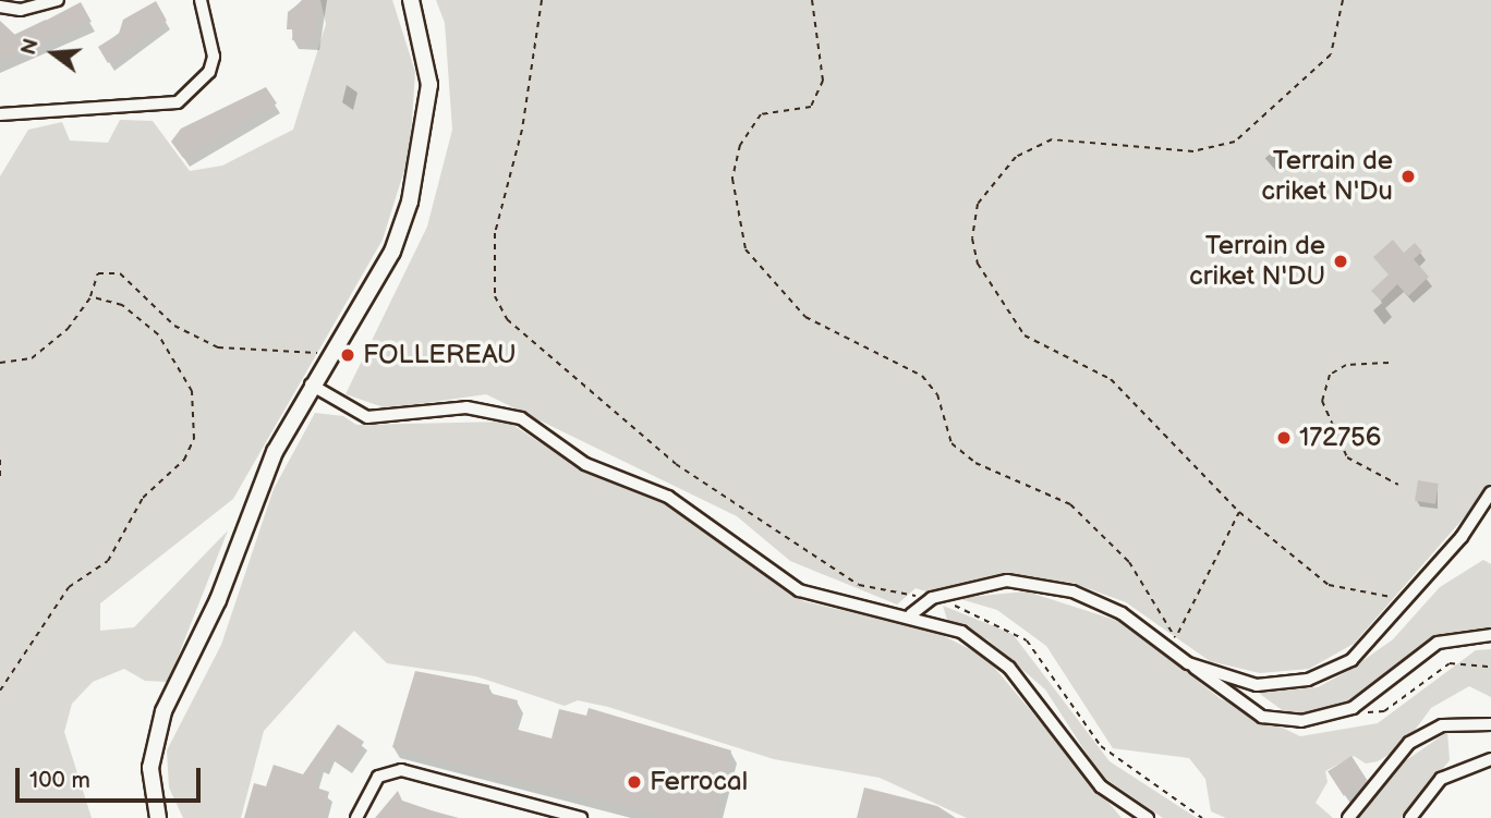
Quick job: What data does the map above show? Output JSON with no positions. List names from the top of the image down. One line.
{"places":["Terrain de criket N'Du","Terrain de criket N'DU","FOLLEREAU","172756","Ferrocal"],"scale_bar":"100 m","north":"left"}
